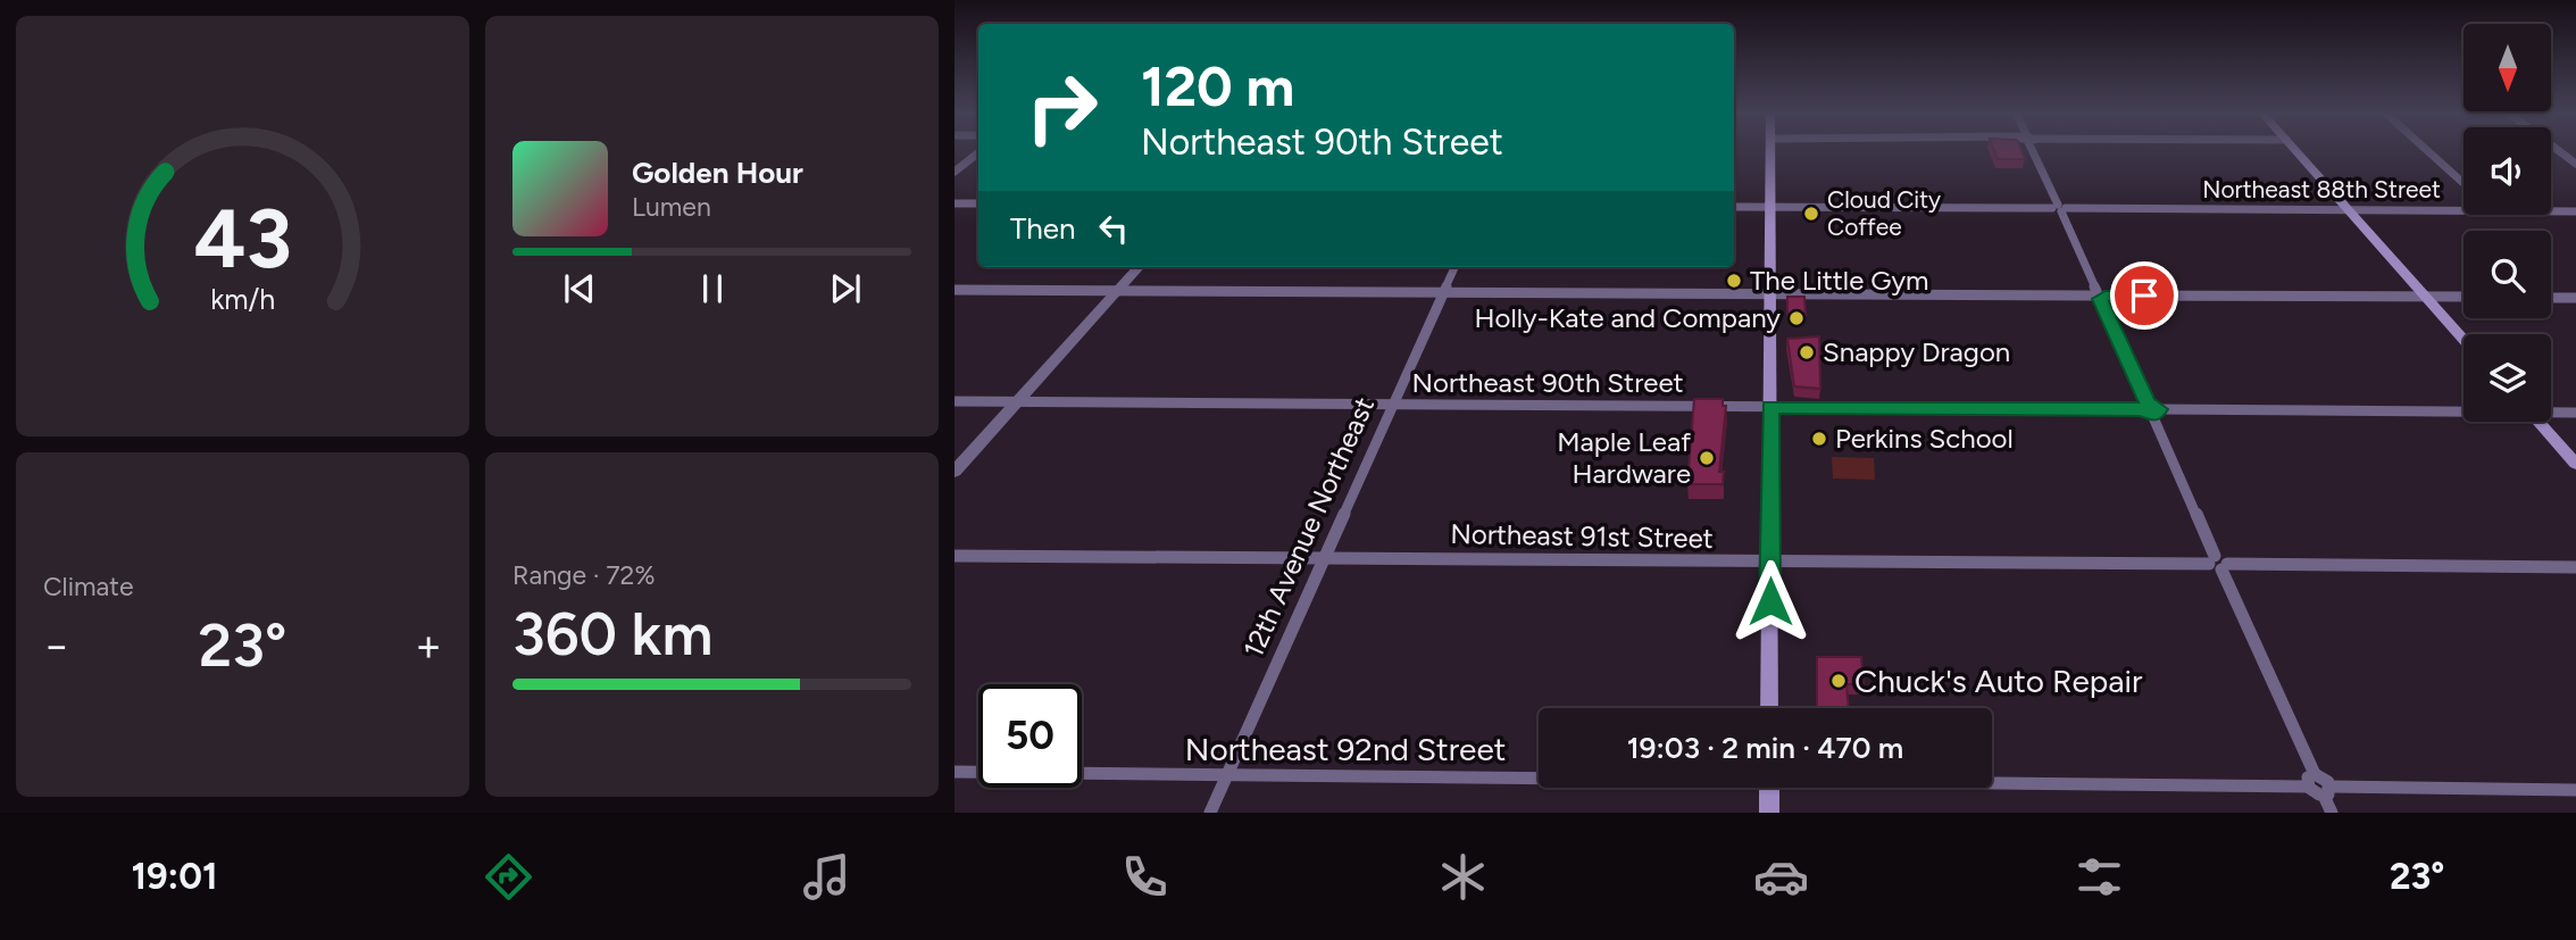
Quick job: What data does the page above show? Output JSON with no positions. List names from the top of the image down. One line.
{"streets":{"street":["Northeast 88th Street","Northeast 90th Street","12th Avenue Northeast","Northeast 91st Street","Northeast 92nd Street"]},"crossings":[["Northeast 90th Street","12th Avenue Northeast"],["12th Avenue Northeast","Northeast 91st Street"],["12th Avenue Northeast","Northeast 92nd Street"]],"places":["Cloud City Coffee","The Little Gym","Holly-Kate and Company","Snappy Dragon","Perkins School","Maple Leaf Hardware","Chuck's Auto Repair"],"north":"bottom","page":{"turn":["120 m","Northeast 90th Street"],"song":["Golden Hour","Lumen"],"then":"Then","tile":["Climate",["Range · 72%","360 km"]],"heat":["−","23°","+"],"limit":"50","trip":"19:03 · 2 min · 470 m","tabs":["19:01","23°"],"gauge":["43","km/h"]}}
